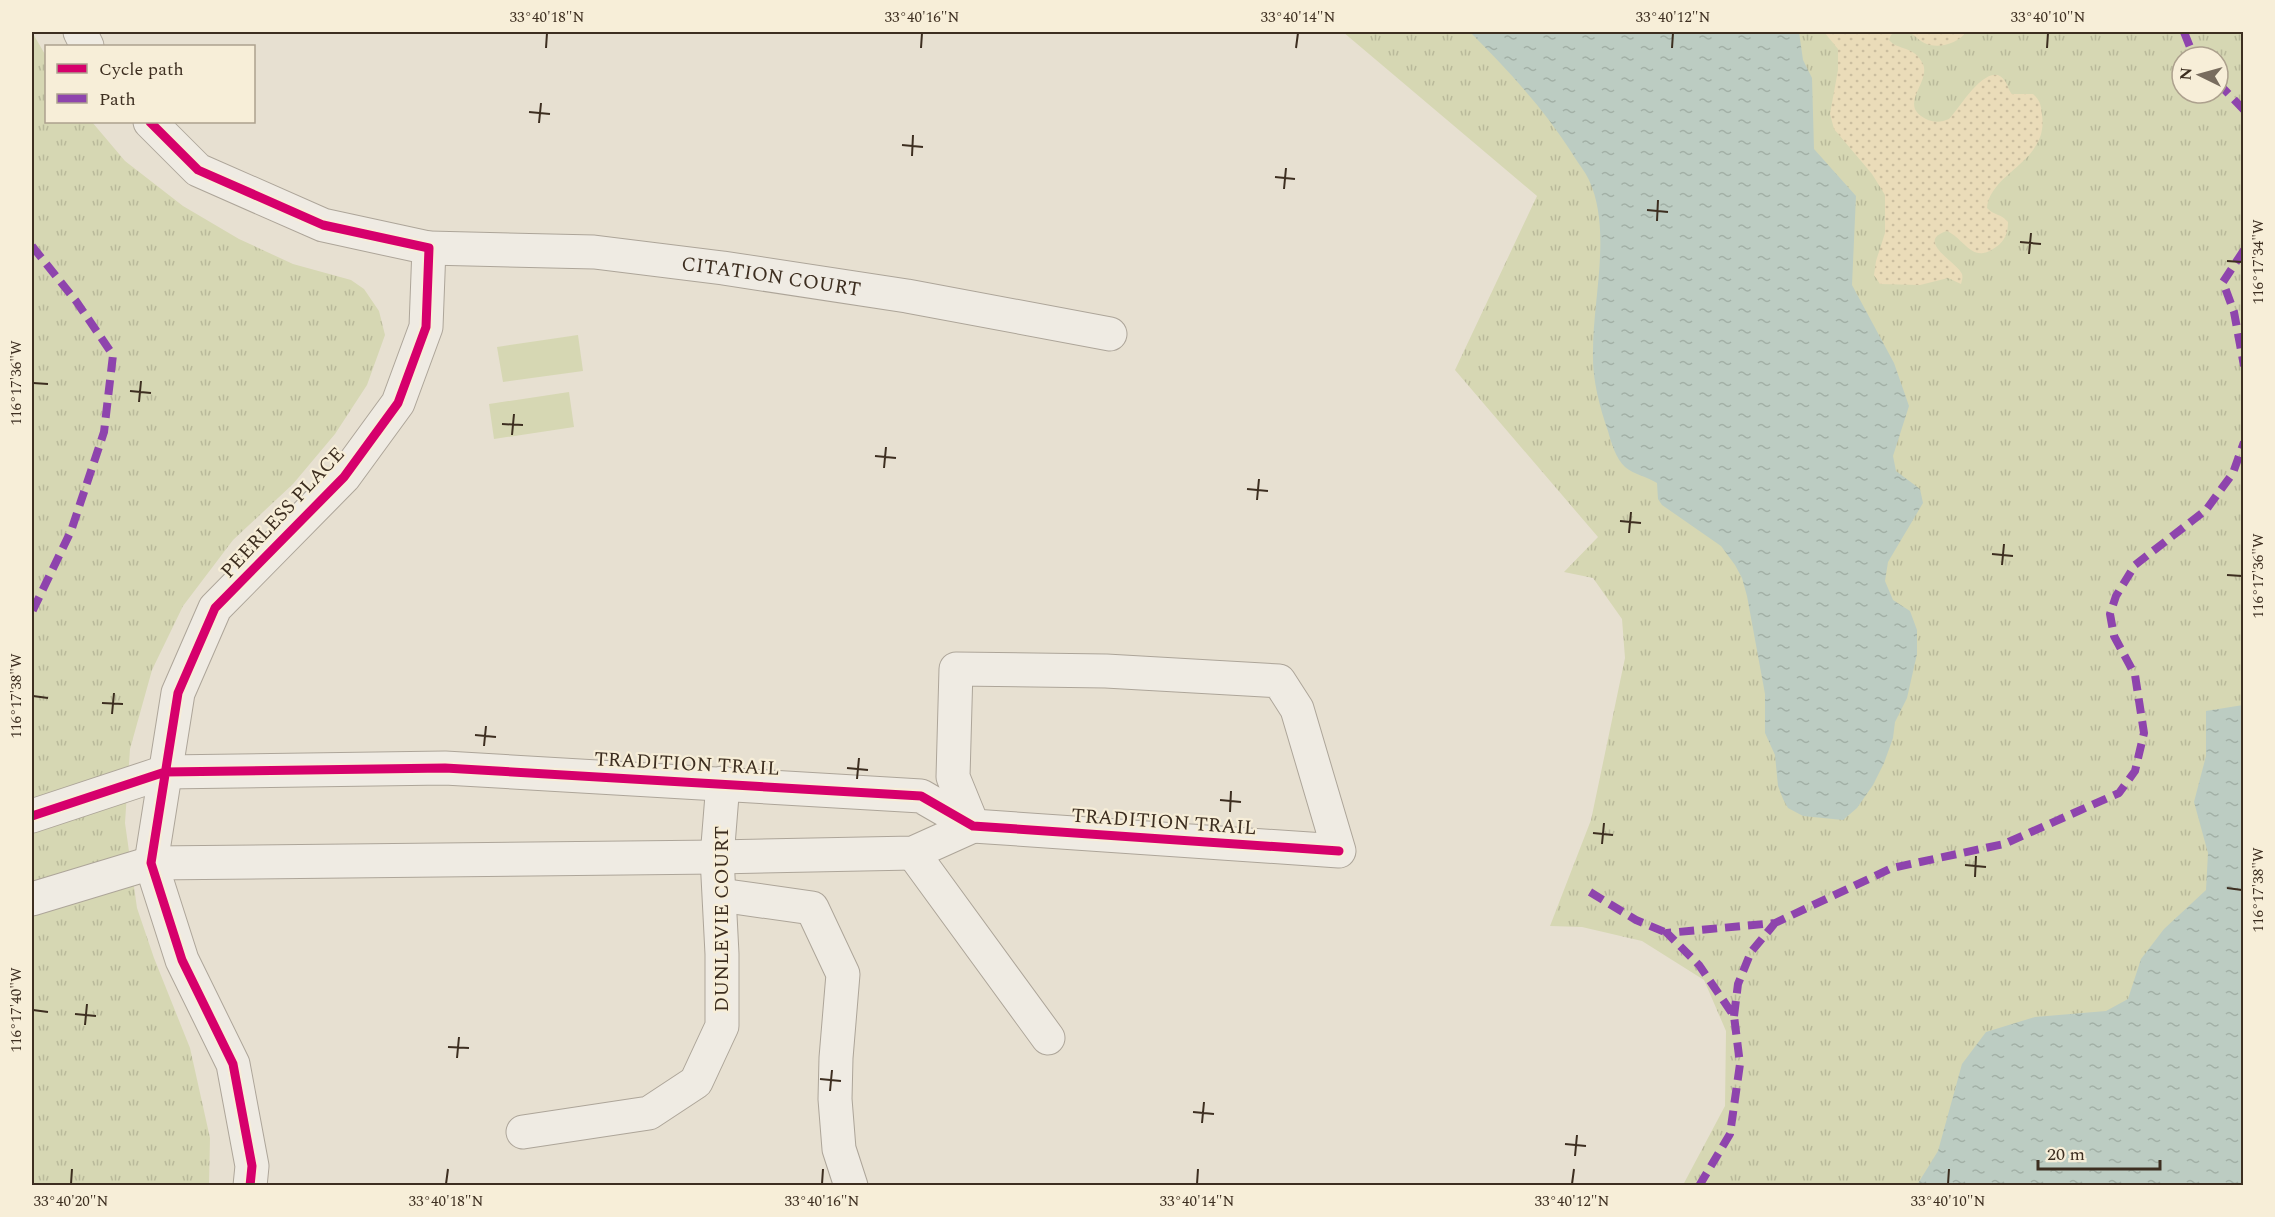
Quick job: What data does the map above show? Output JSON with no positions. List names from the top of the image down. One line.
{"streets":{"street":["CITATION COURT","PEERLESS PLACE","TRADITION TRAIL","DUNLEVIE COURT"]},"crossings":[["CITATION COURT","PEERLESS PLACE"],["PEERLESS PLACE","TRADITION TRAIL"],["TRADITION TRAIL","DUNLEVIE COURT"]],"legend":["Cycle path","Path"],"scale_bar":"20 m","north":"left","coordinates":["33°40'18\"N","33°40'16\"N","33°40'14\"N","33°40'12\"N","33°40'10\"N","116°17'34\"W","116°17'36\"W","116°17'38\"W","116°17'40\"W","33°40'20\"N"]}
